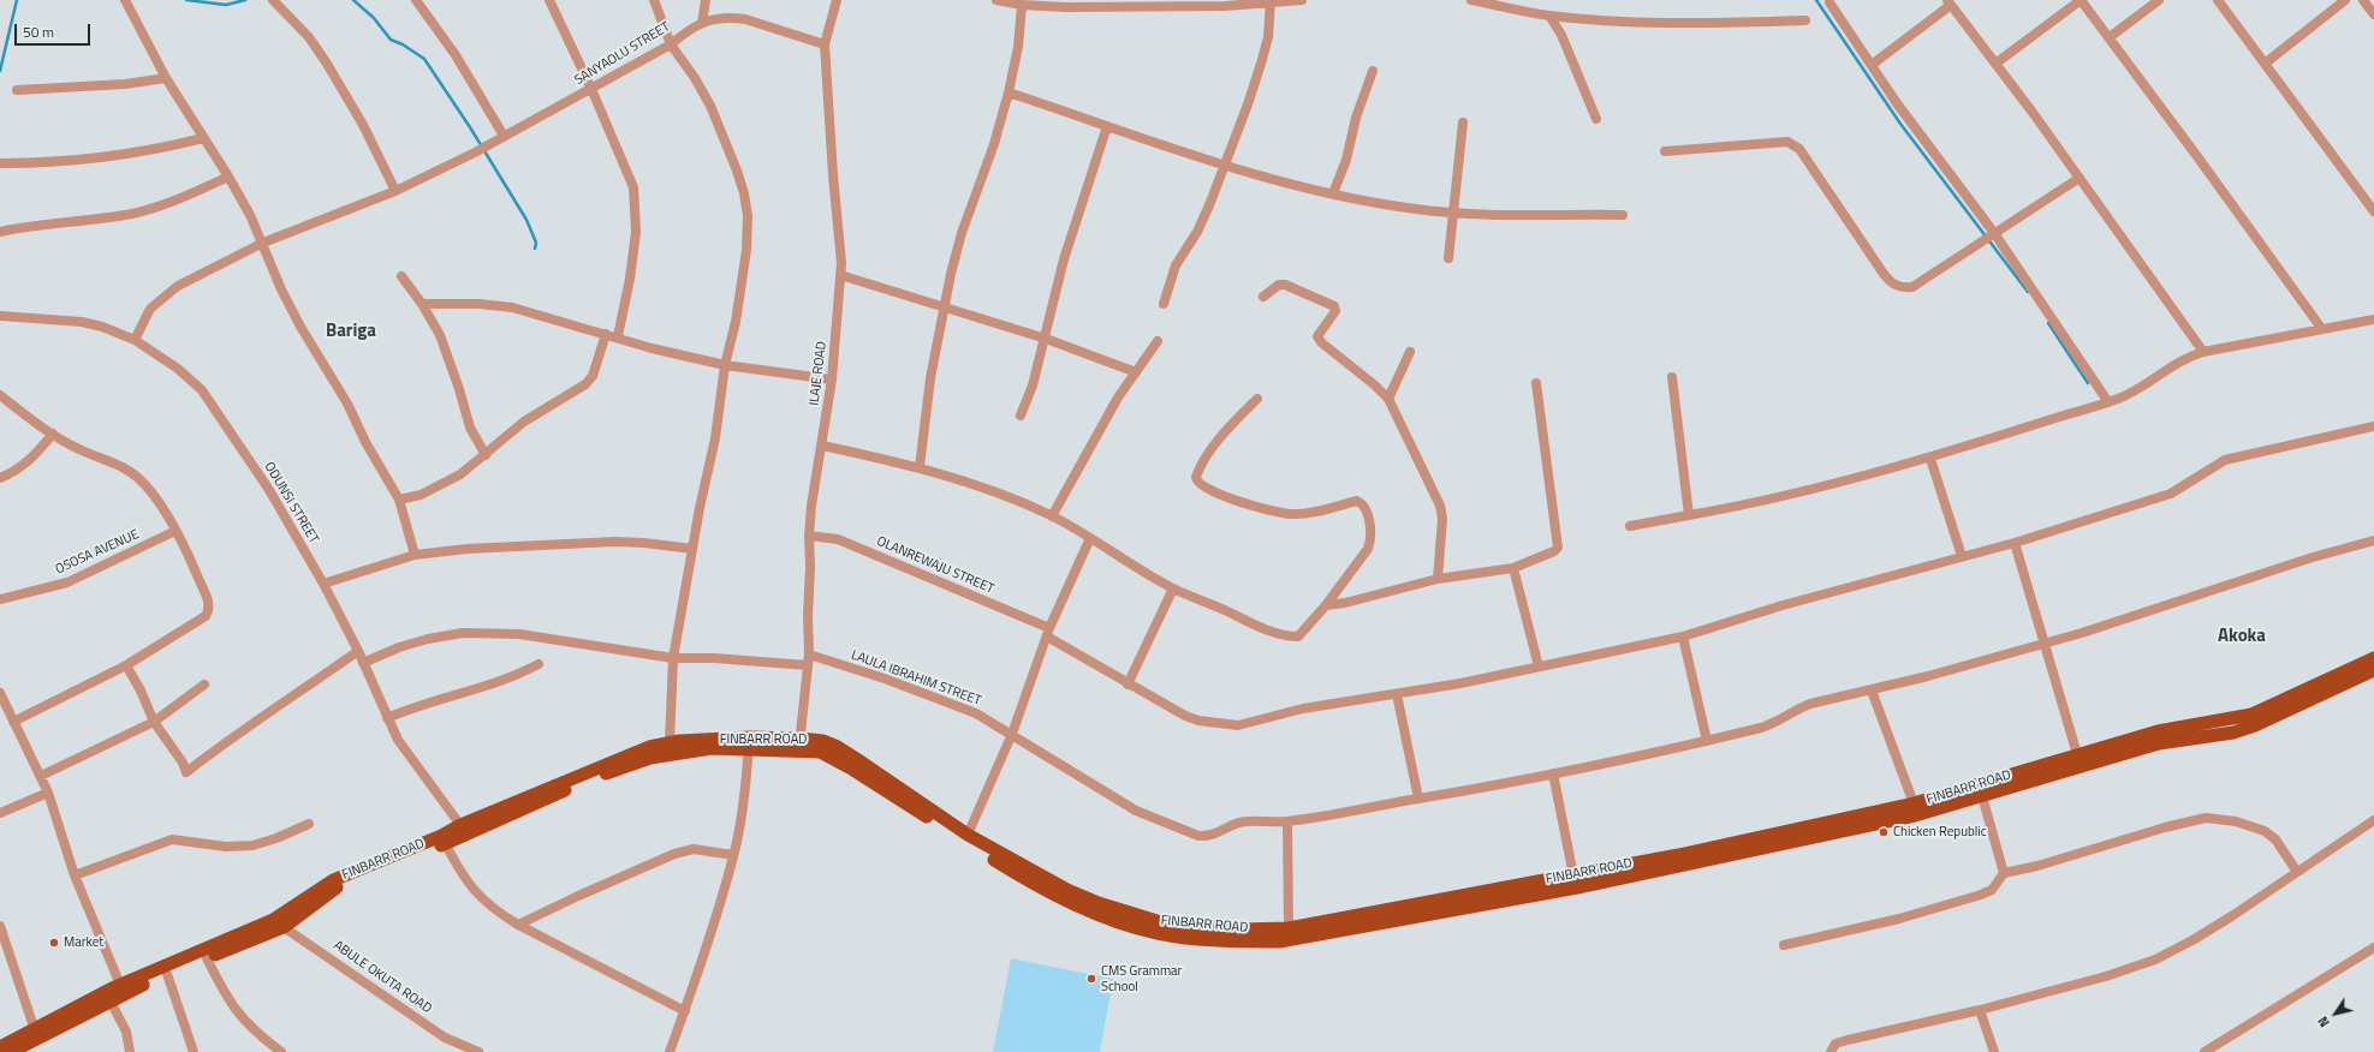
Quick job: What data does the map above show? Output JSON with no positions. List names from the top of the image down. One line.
{"streets":{"main road":["FINBARR ROAD"],"street":["SANYAOLU STREET","ILAJE ROAD","ODUNSI STREET","OSOSA AVENUE","OLANREWAJU STREET","LAULA IBRAHIM STREET","ABULE OKUTA ROAD"]},"crossings":[["SANYAOLU STREET","ILAJE ROAD"],["SANYAOLU STREET","ODUNSI STREET"],["ILAJE ROAD","OLANREWAJU STREET"],["ILAJE ROAD","LAULA IBRAHIM STREET"],["ILAJE ROAD","FINBARR ROAD"],["ODUNSI STREET","FINBARR ROAD"],["FINBARR ROAD","ABULE OKUTA ROAD"]],"districts":["Bariga","Akoka"],"places":["Chicken Republic","Market","CMS Grammar School"],"scale_bar":"50 m","north":"bottom left"}
